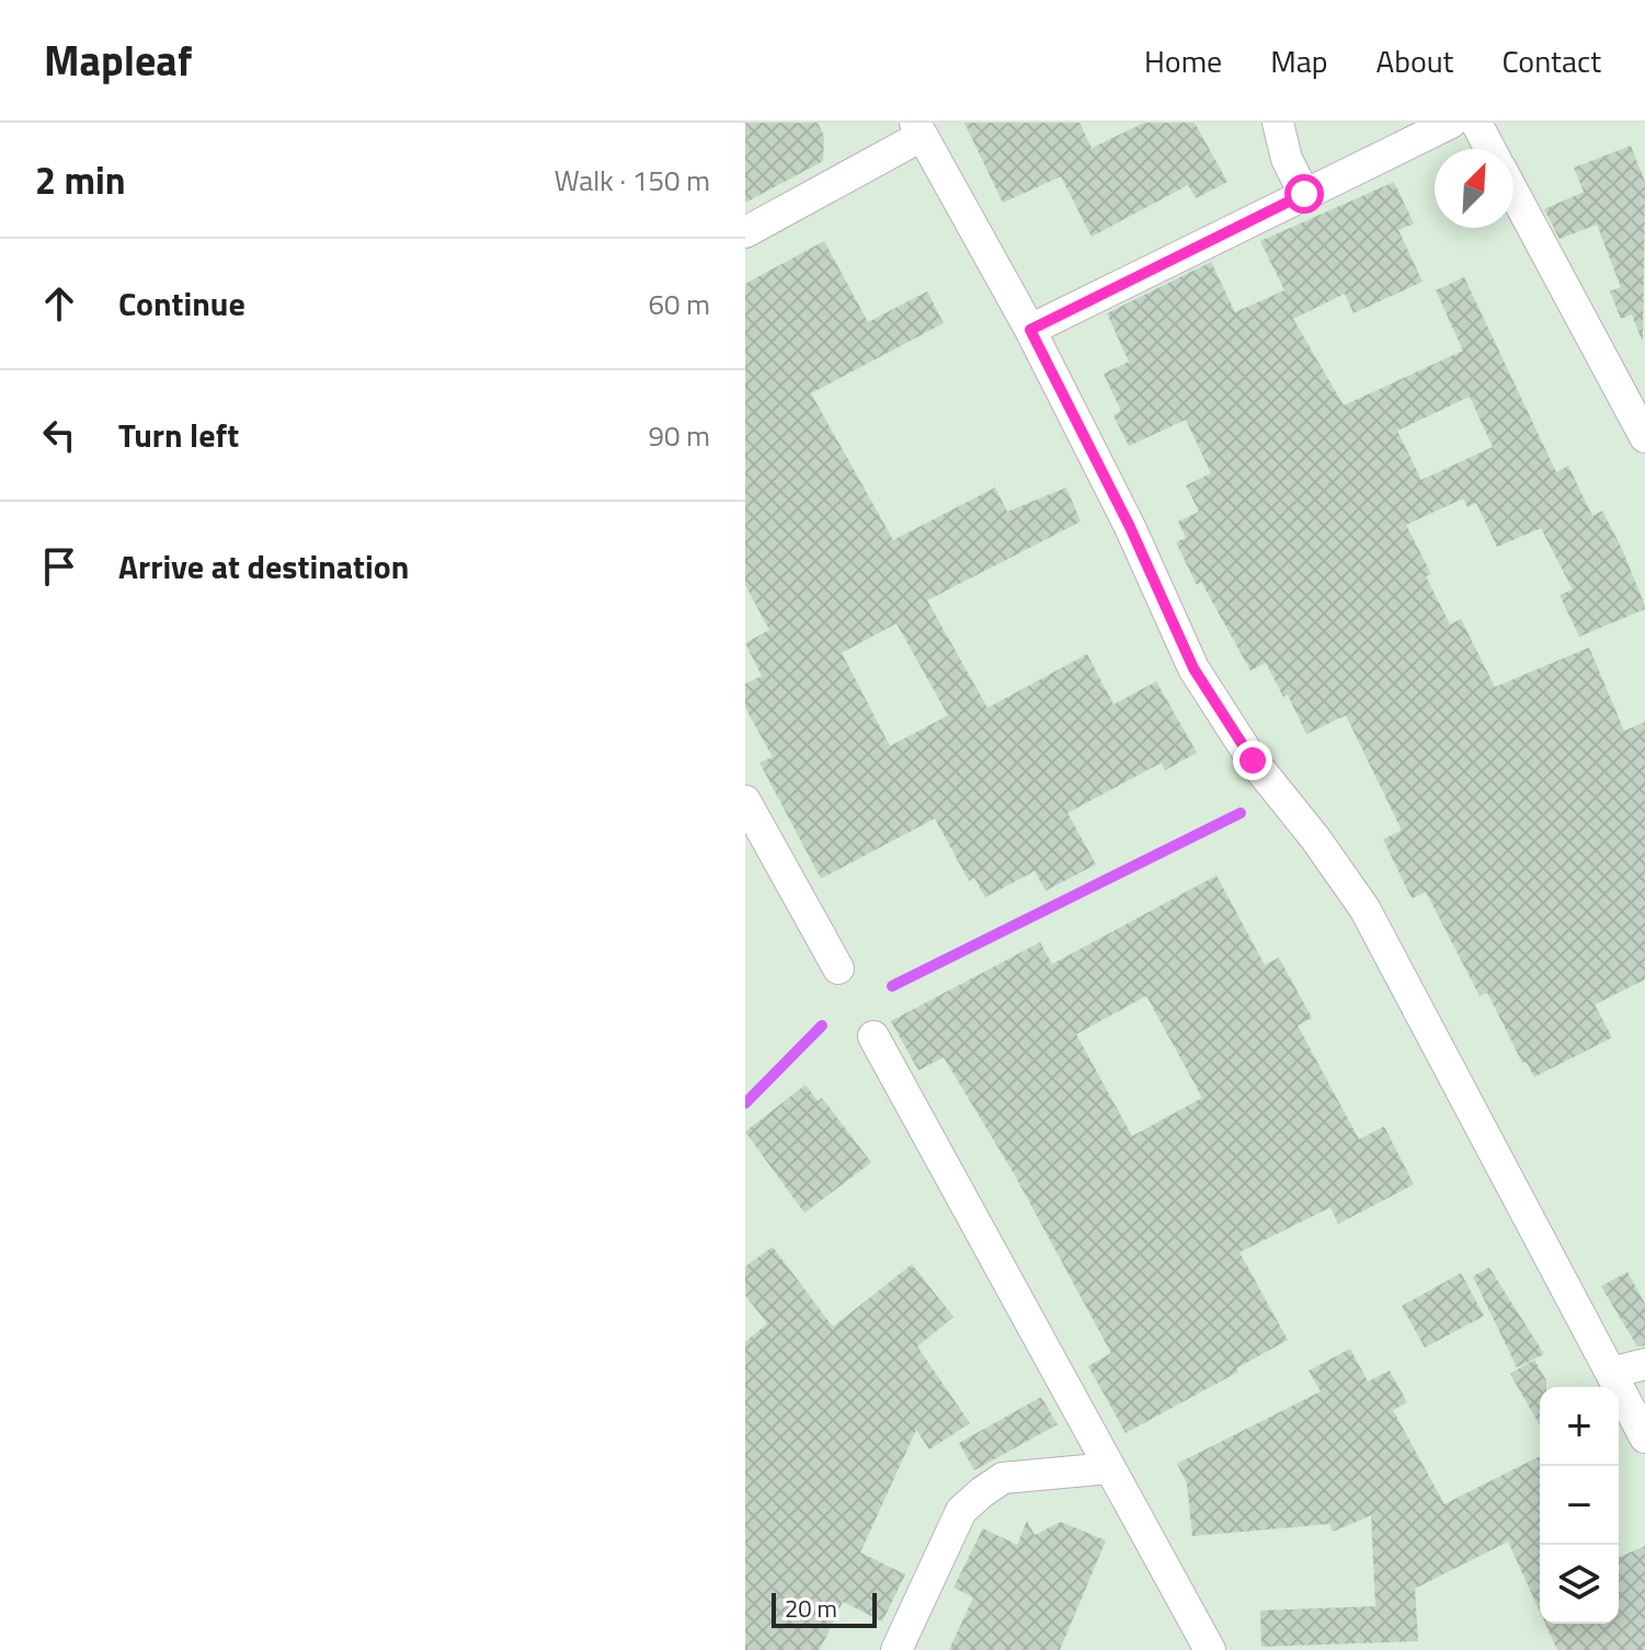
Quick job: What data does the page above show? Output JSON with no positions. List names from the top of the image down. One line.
{"scale_bar":"20 m","north":"top right","page":{"header":"Mapleaf","nav":["Home","Map","About","Contact"],"heading":["2 min","Walk · 150 m"],"list":[["Continue","60 m"],["Turn left","90 m"],"Arrive at destination"],"map_buttons":["+","−"],"scale":"20 m"}}
